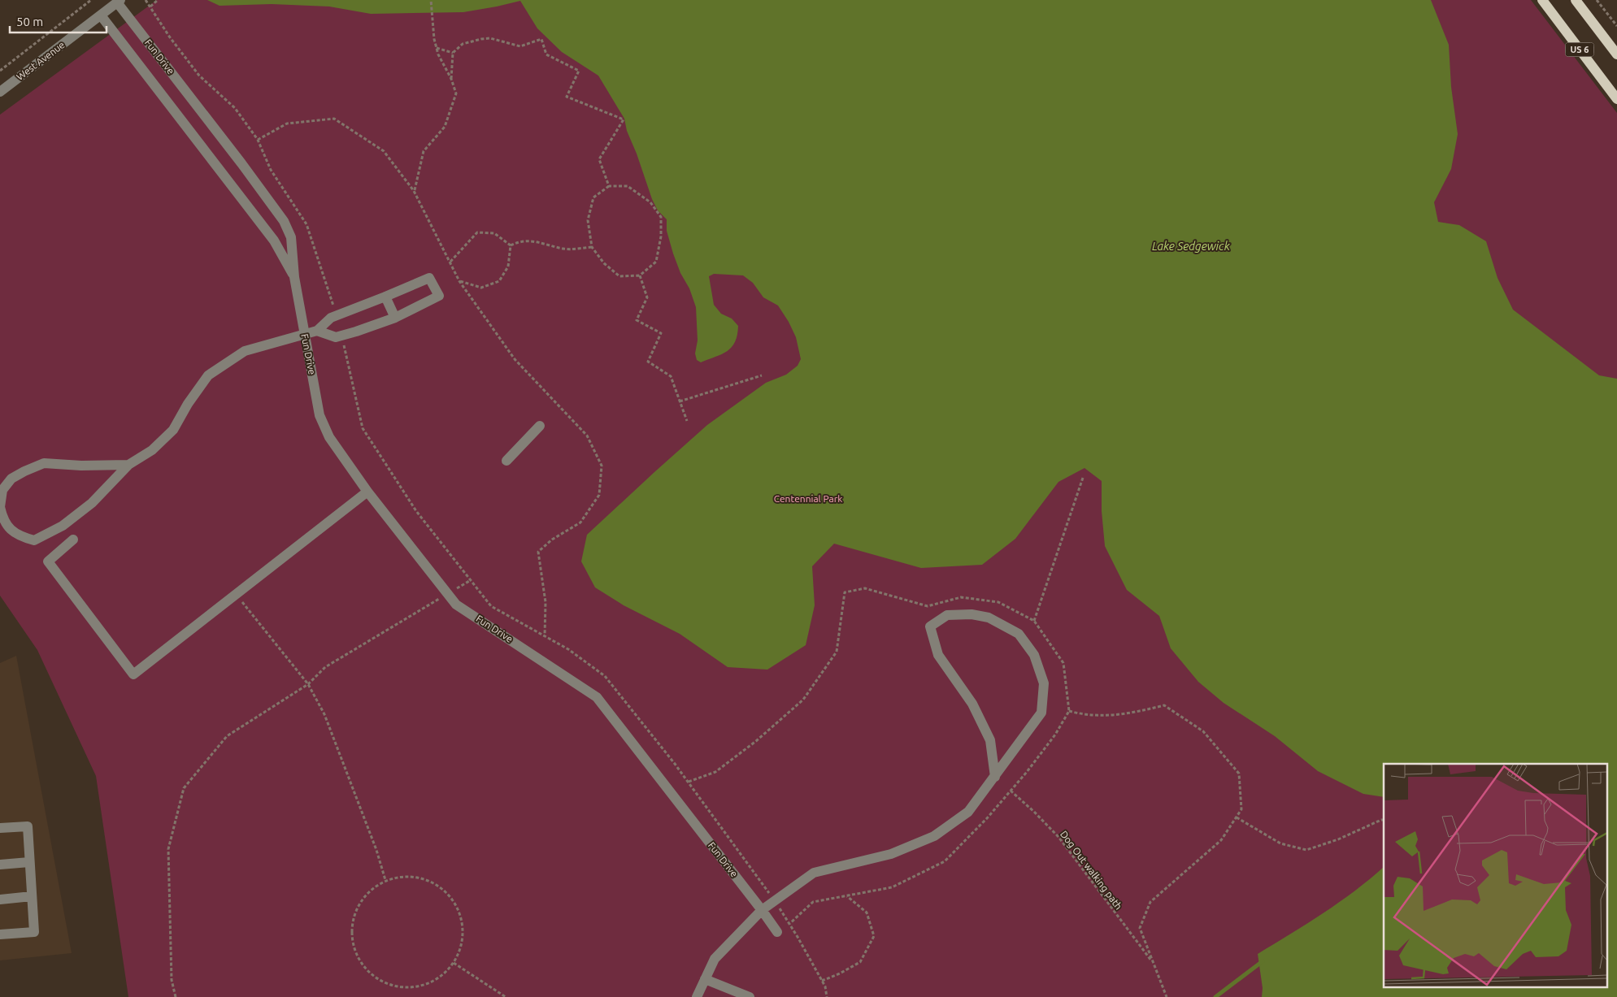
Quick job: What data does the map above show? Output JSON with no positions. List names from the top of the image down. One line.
{"streets":{"main road":["US 6"],"street":["Fun Drive","West Avenue"],"path":["Dog Out walking path"]},"crossings":[["Fun Drive","West Avenue"]],"water":["Lake Sedgewick"],"parks":["Centennial Park"],"scale_bar":"50 m"}
